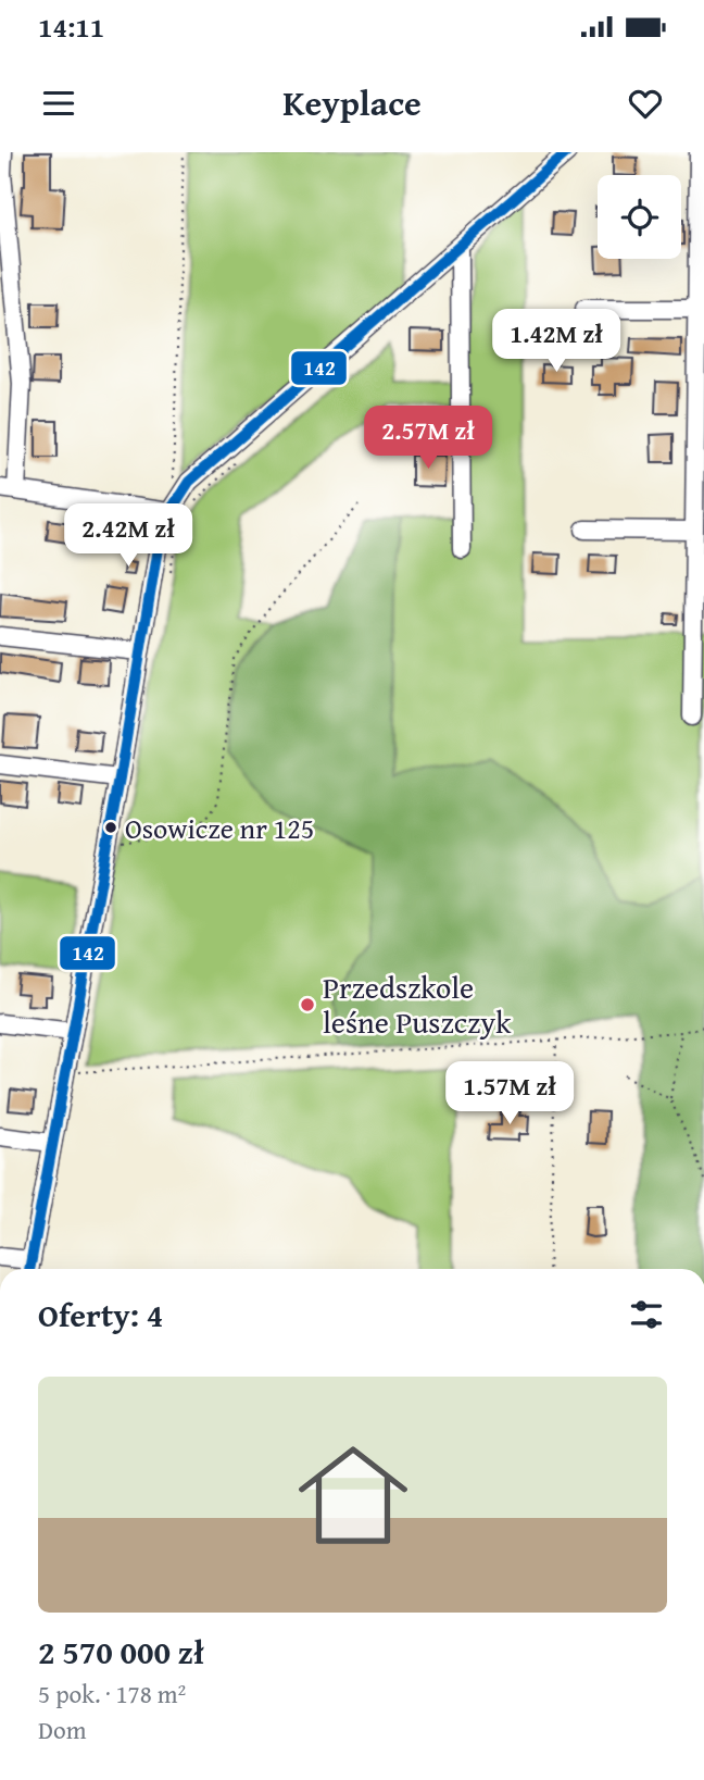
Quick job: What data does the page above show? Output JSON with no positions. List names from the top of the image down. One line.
{"places":["Osowicze nr 125","Przedszkole leśne Puszczyk"],"lines":["transit line 142"],"page":{"status":"14:11","header":"Keyplace","price":["1.42M zł","2.57M zł","2.42M zł","1.57M zł"],"heading":"Oferty: 4","list":[{"name":"2 570 000 zł","note":"5 pok. · 178 m² · Dom"}]}}
